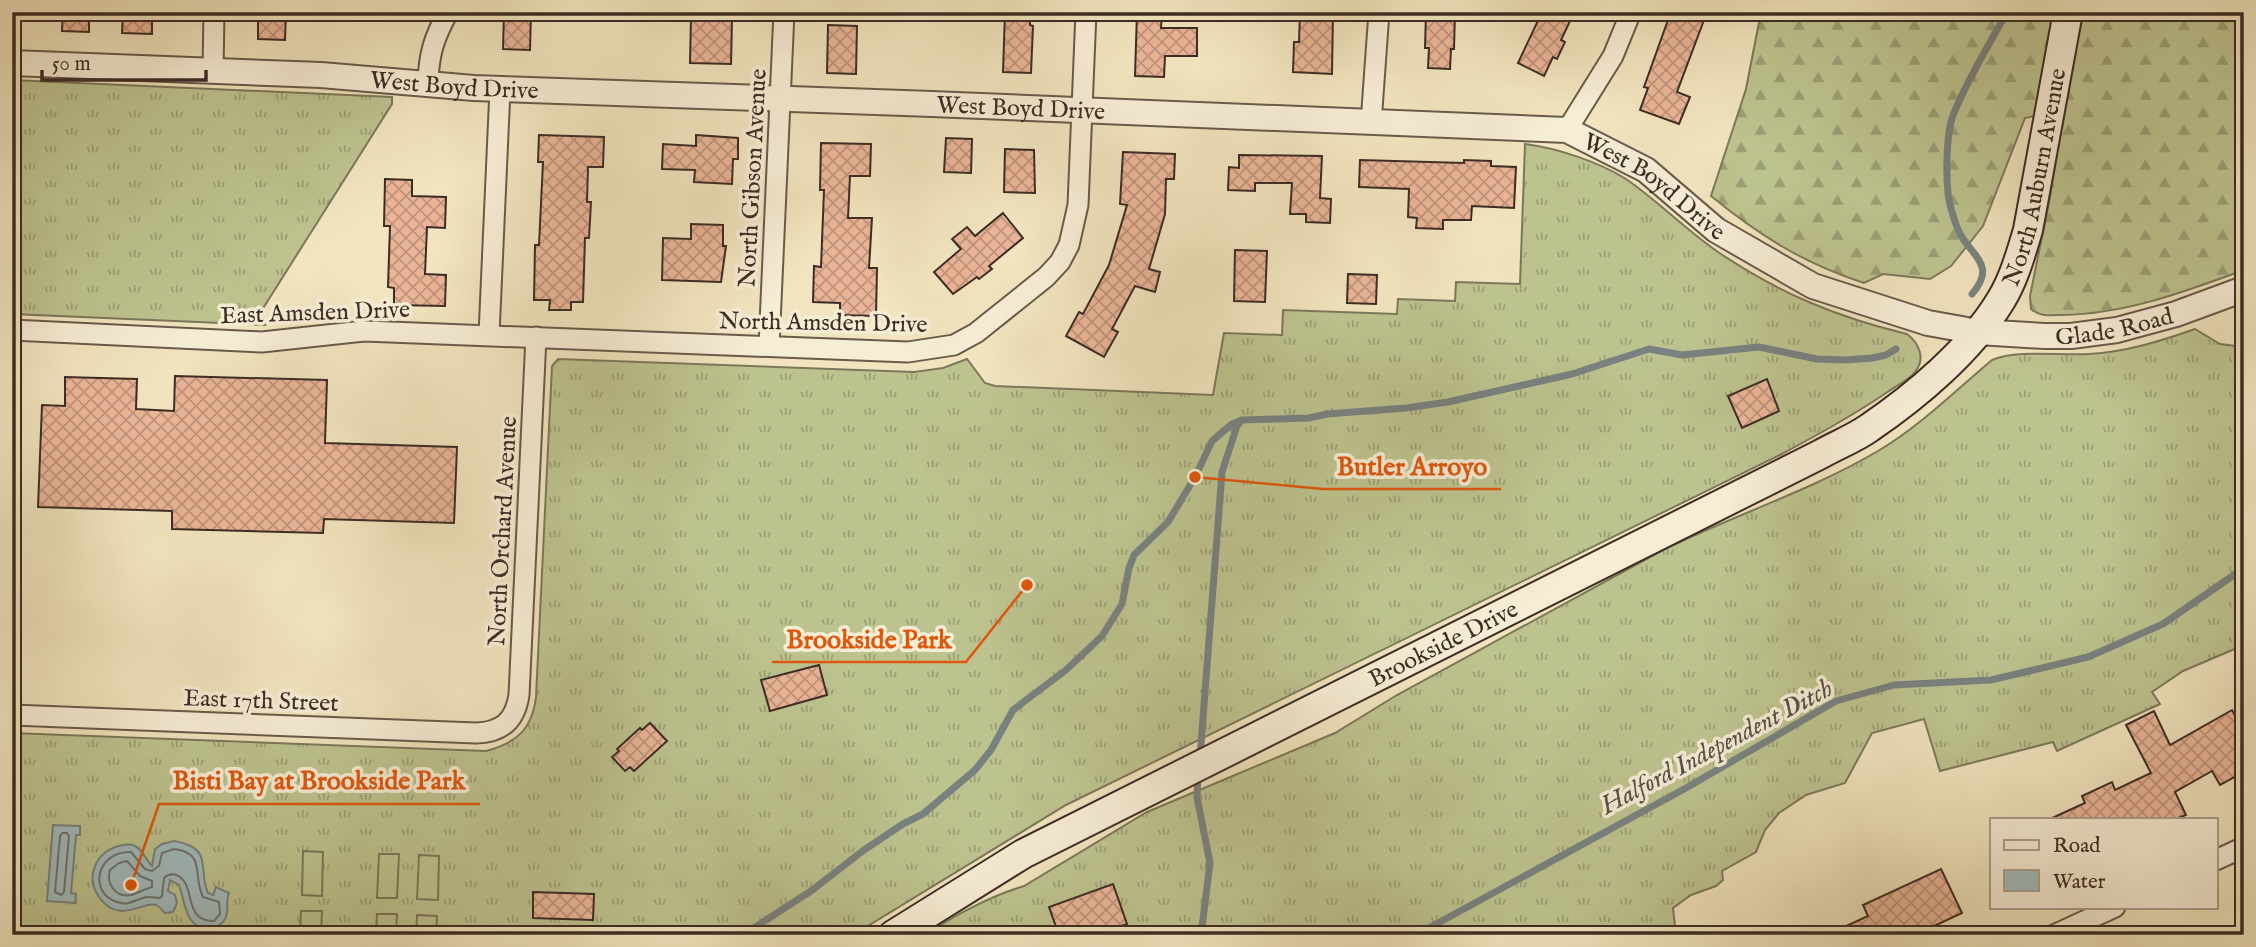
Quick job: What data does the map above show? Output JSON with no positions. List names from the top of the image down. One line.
{"streets":{"main road":["North Auburn Avenue","Brookside Drive"],"street":["West Boyd Drive","North Gibson Avenue","East Amsden Drive","North Amsden Drive","Glade Road","North Orchard Avenue","East 17th Street"]},"crossings":[["West Boyd Drive","North Auburn Avenue"],["West Boyd Drive","North Gibson Avenue"],["West Boyd Drive","North Amsden Drive"],["West Boyd Drive","Glade Road"],["West Boyd Drive","Brookside Drive"],["North Auburn Avenue","Glade Road"],["North Auburn Avenue","Brookside Drive"],["North Gibson Avenue","North Amsden Drive"],["East Amsden Drive","North Amsden Drive"],["East Amsden Drive","North Orchard Avenue"],["North Amsden Drive","North Orchard Avenue"],["Glade Road","Brookside Drive"],["North Orchard Avenue","East 17th Street"]],"water":["Halford Independent Ditch"],"places":["Butler Arroyo","Brookside Park","Bisti Bay at Brookside Park"],"legend":["Road","Water"],"scale_bar":"50 m"}
